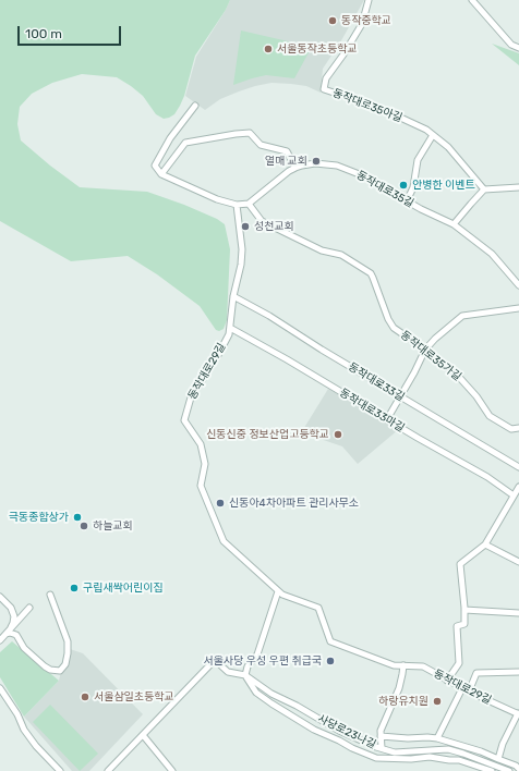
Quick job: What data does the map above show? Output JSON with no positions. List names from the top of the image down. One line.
{"streets":{"street":["동작대로35아길","동작대로35길","동작대로35가길","동작대로29길","동작대로33길","동작대로33마길","사당로23나길"]},"crossings":[["동작대로35길","동작대로35가길"],["동작대로29길","동작대로33길"],["동작대로29길","동작대로33마길"]],"places":["동작중학교","서울동작초등학교","열매 교회","안병한 이벤트","성천교회","신동신중 정보산업고등학교","신동아4차아파트 관리사무소","극동종합상가","하늘교회","구립새싹어린이집","서울사당 우성 우편 취급국","서울삼일초등학교","하랑유치원"],"scale_bar":"100 m"}
